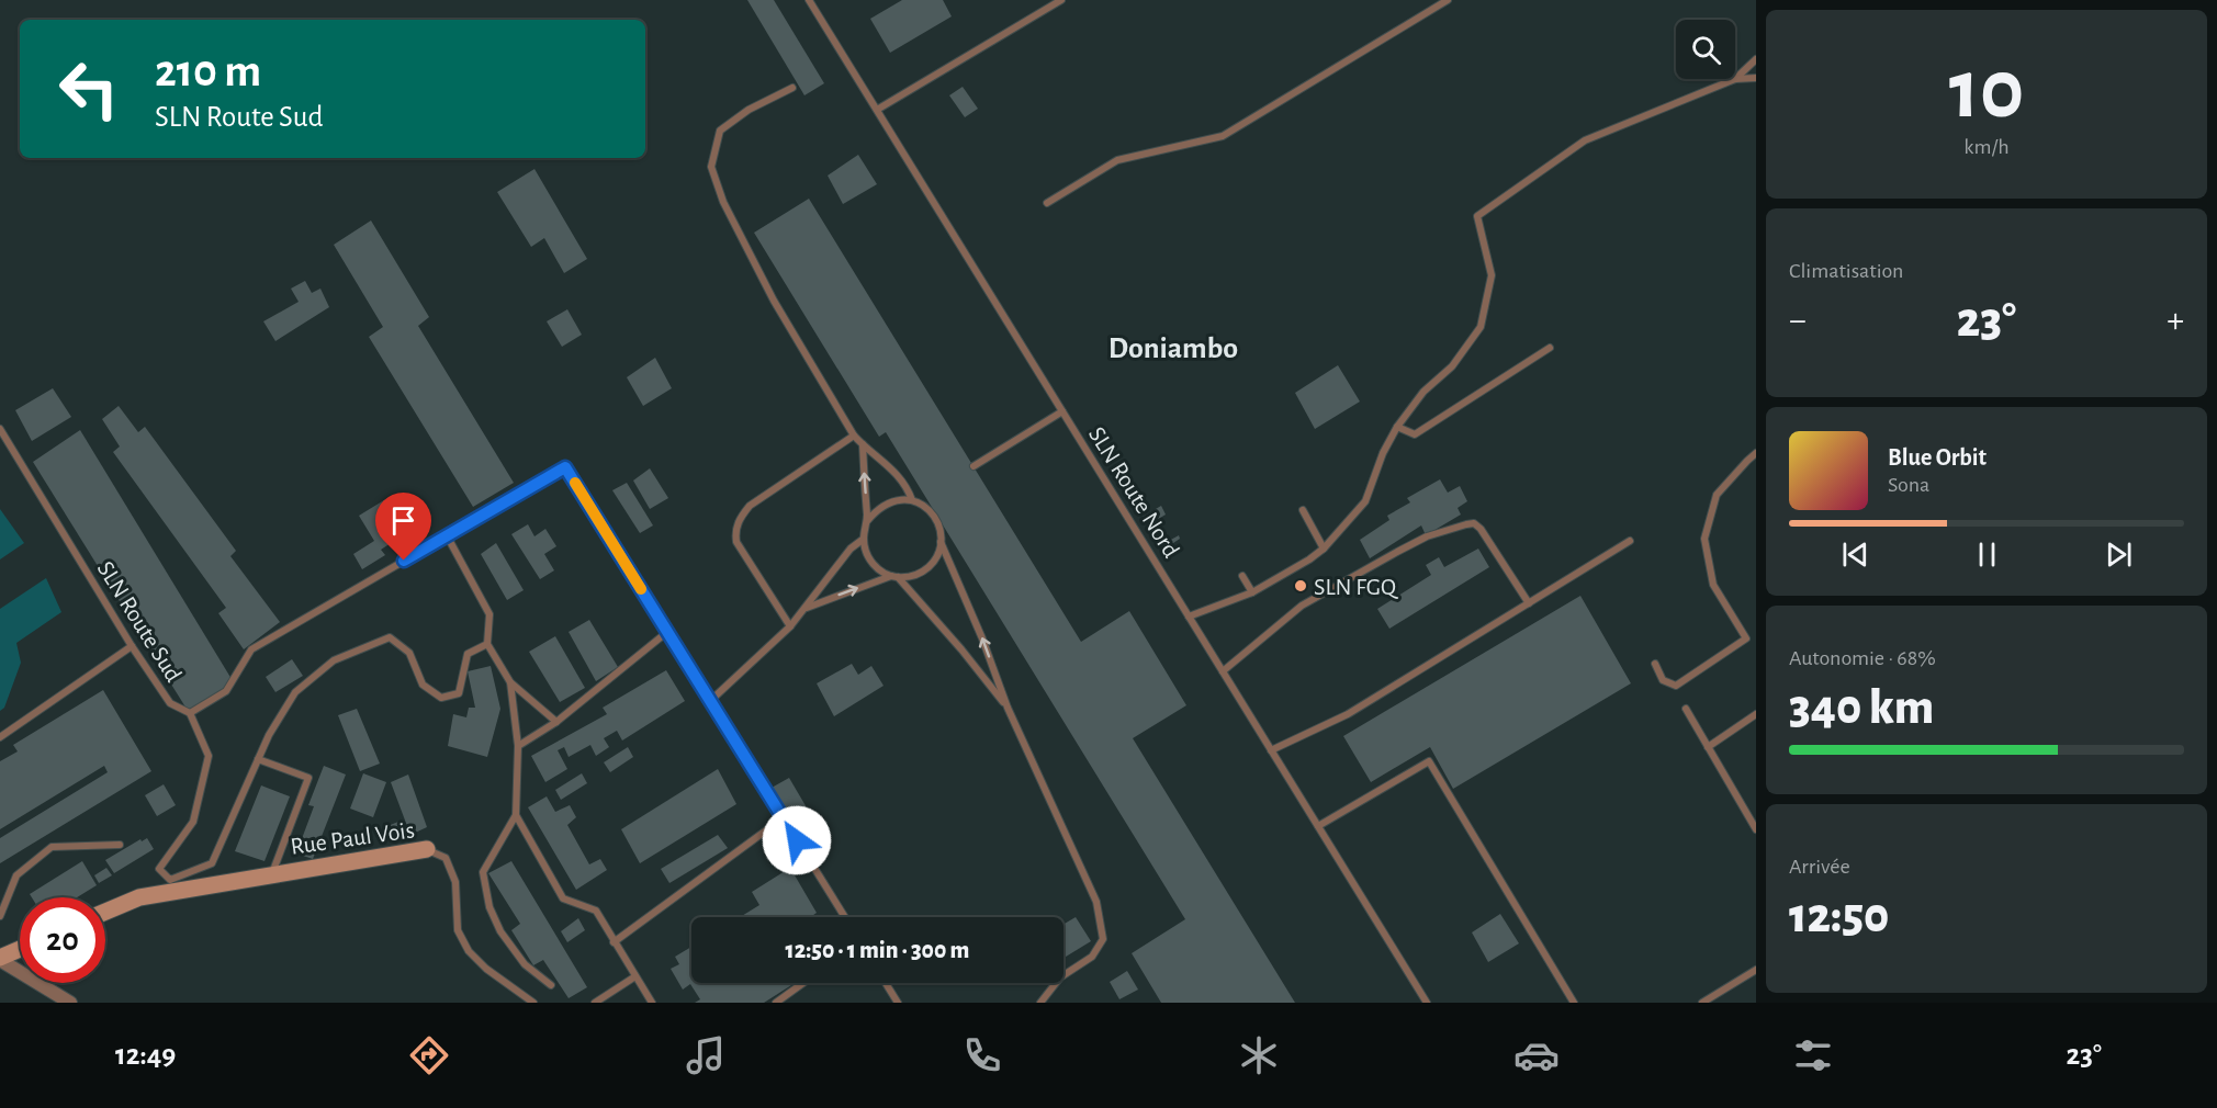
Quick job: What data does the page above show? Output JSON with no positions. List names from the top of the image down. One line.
{"streets":{"street":["Rue Paul Vois"],"lane":["SLN Route Nord","SLN Route Sud"]},"districts":["Doniambo"],"places":["SLN FGQ"],"page":{"tile":[["10","km/h"],"Climatisation",["Autonomie · 68%","340 km"],["Arrivée","12:50"]],"turn":["210 m","SLN Route Sud"],"heat":["−","23°","+"],"song":["Blue Orbit","Sona"],"limit":"20","trip":"12:50 · 1 min · 300 m","tabs":["12:49","23°"]}}
